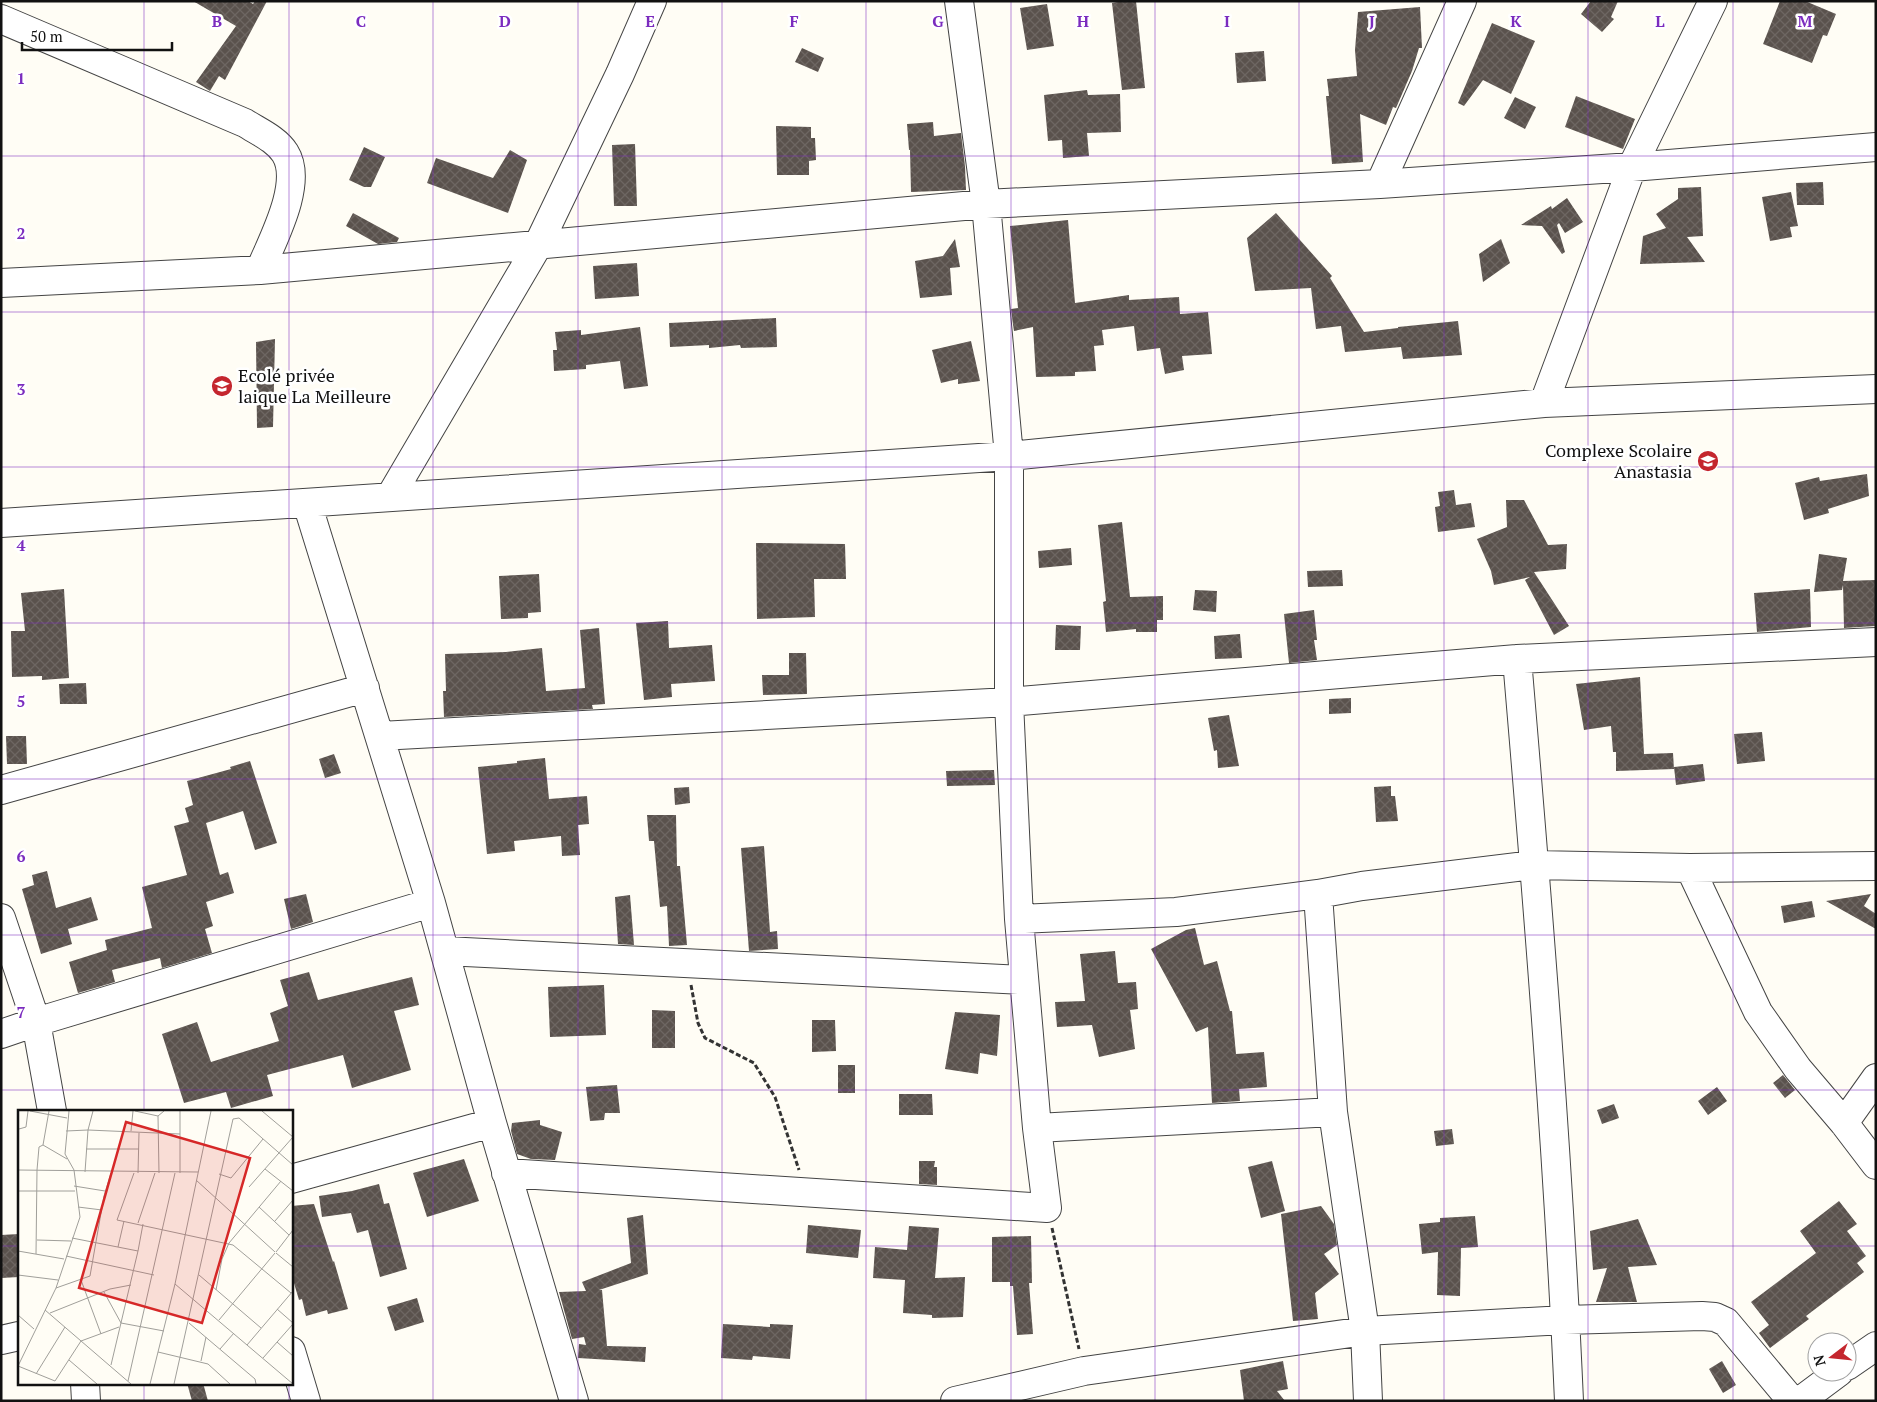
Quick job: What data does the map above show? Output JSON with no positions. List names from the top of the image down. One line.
{"places":{"school or university":["Ecolé privée laique La Meilleure","Complexe Scolaire Anastasia"]},"scale_bar":"50 m","north":"left","grid":{"columns":["B","C","D","E","F","G","H","I","J","K","L","M"],"rows":["1","2","3","4","5","6","7"]}}
